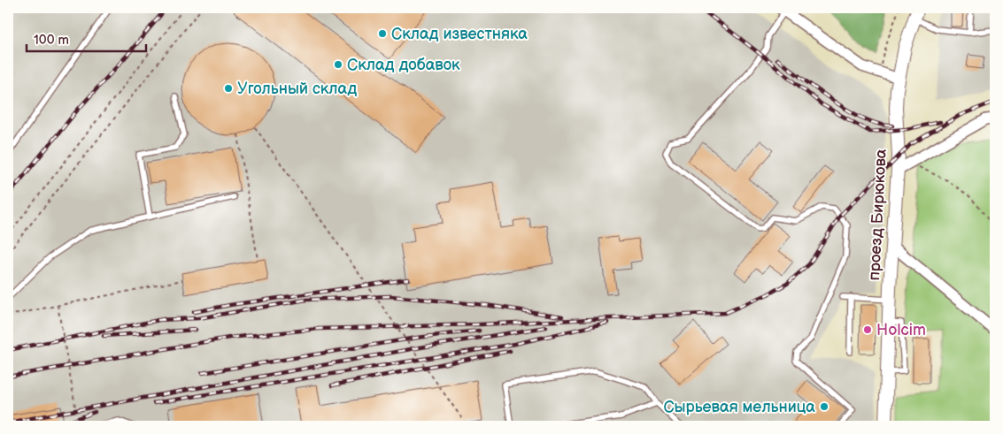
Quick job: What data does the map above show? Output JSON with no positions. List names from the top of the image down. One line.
{"streets":{"street":["проезд Бирюкова"]},"places":["Склад известняка","Склад добавок","Угольный склад","Holcim","Сырьевая мельница"],"scale_bar":"100 m"}
